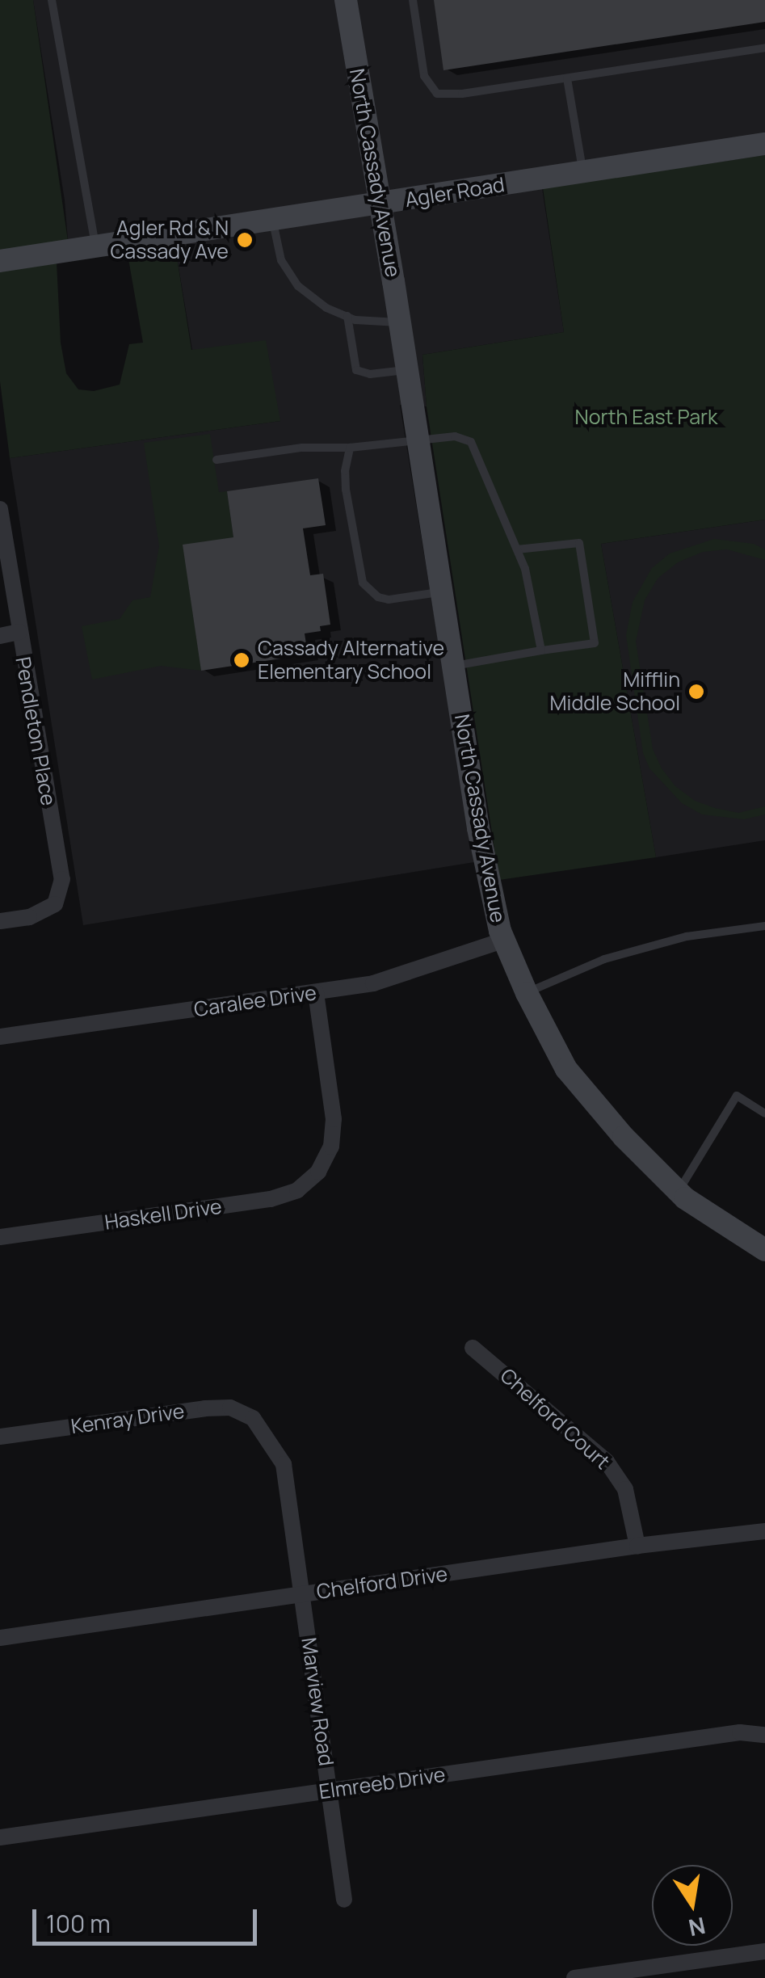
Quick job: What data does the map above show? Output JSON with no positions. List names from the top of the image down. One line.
{"streets":{"main road":["North Cassady Avenue","Agler Road"],"street":["Pendleton Place","Caralee Drive","Haskell Drive","Kenray Drive","Chelford Court","Chelford Drive","Marview Road","Elmreeb Drive"]},"crossings":[["North Cassady Avenue","Agler Road"],["North Cassady Avenue","Caralee Drive"],["Caralee Drive","Haskell Drive"],["Kenray Drive","Marview Road"],["Chelford Court","Chelford Drive"],["Chelford Drive","Marview Road"],["Marview Road","Elmreeb Drive"]],"parks":["North East Park"],"places":["Agler Rd & N Cassady Ave","Cassady Alternative Elementary School","Mifflin Middle School"],"scale_bar":"100 m","north":"bottom"}
